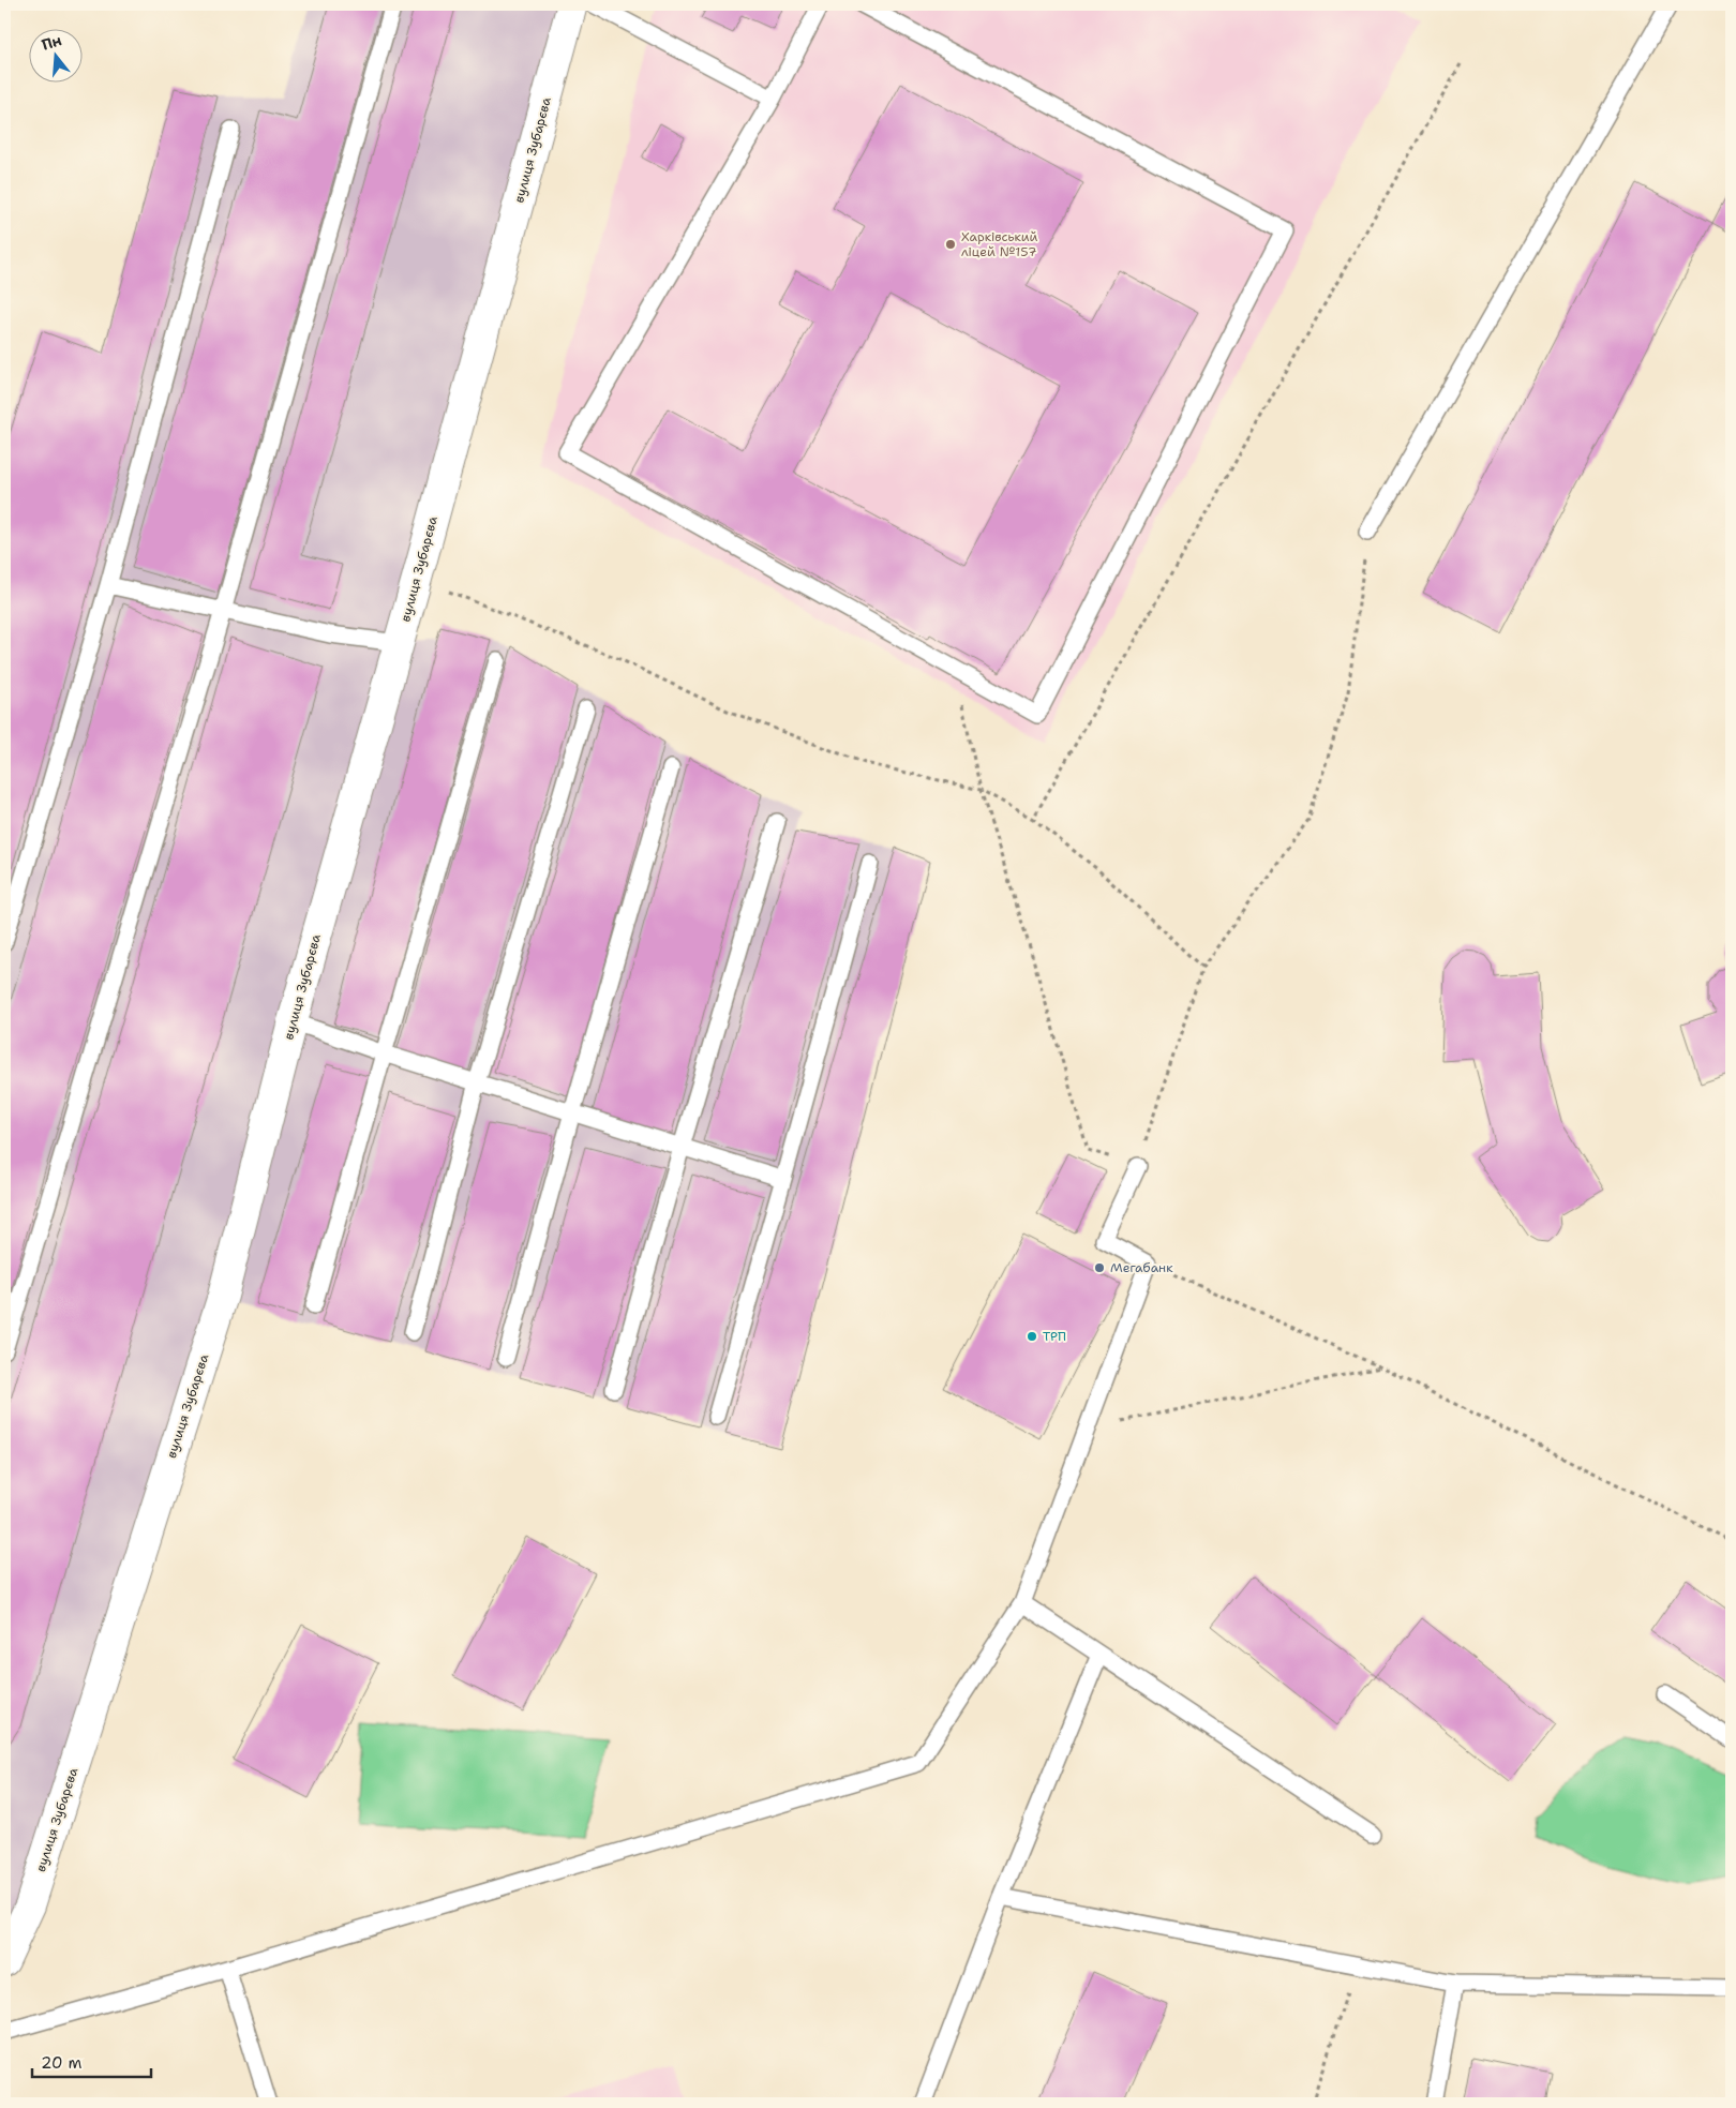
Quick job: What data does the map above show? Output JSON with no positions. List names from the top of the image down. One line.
{"streets":{"street":["вулиця Зубарєва"]},"places":["Харківський ліцей №157","Мегабанк","ТРП"],"scale_bar":"20 m","north":"top"}
